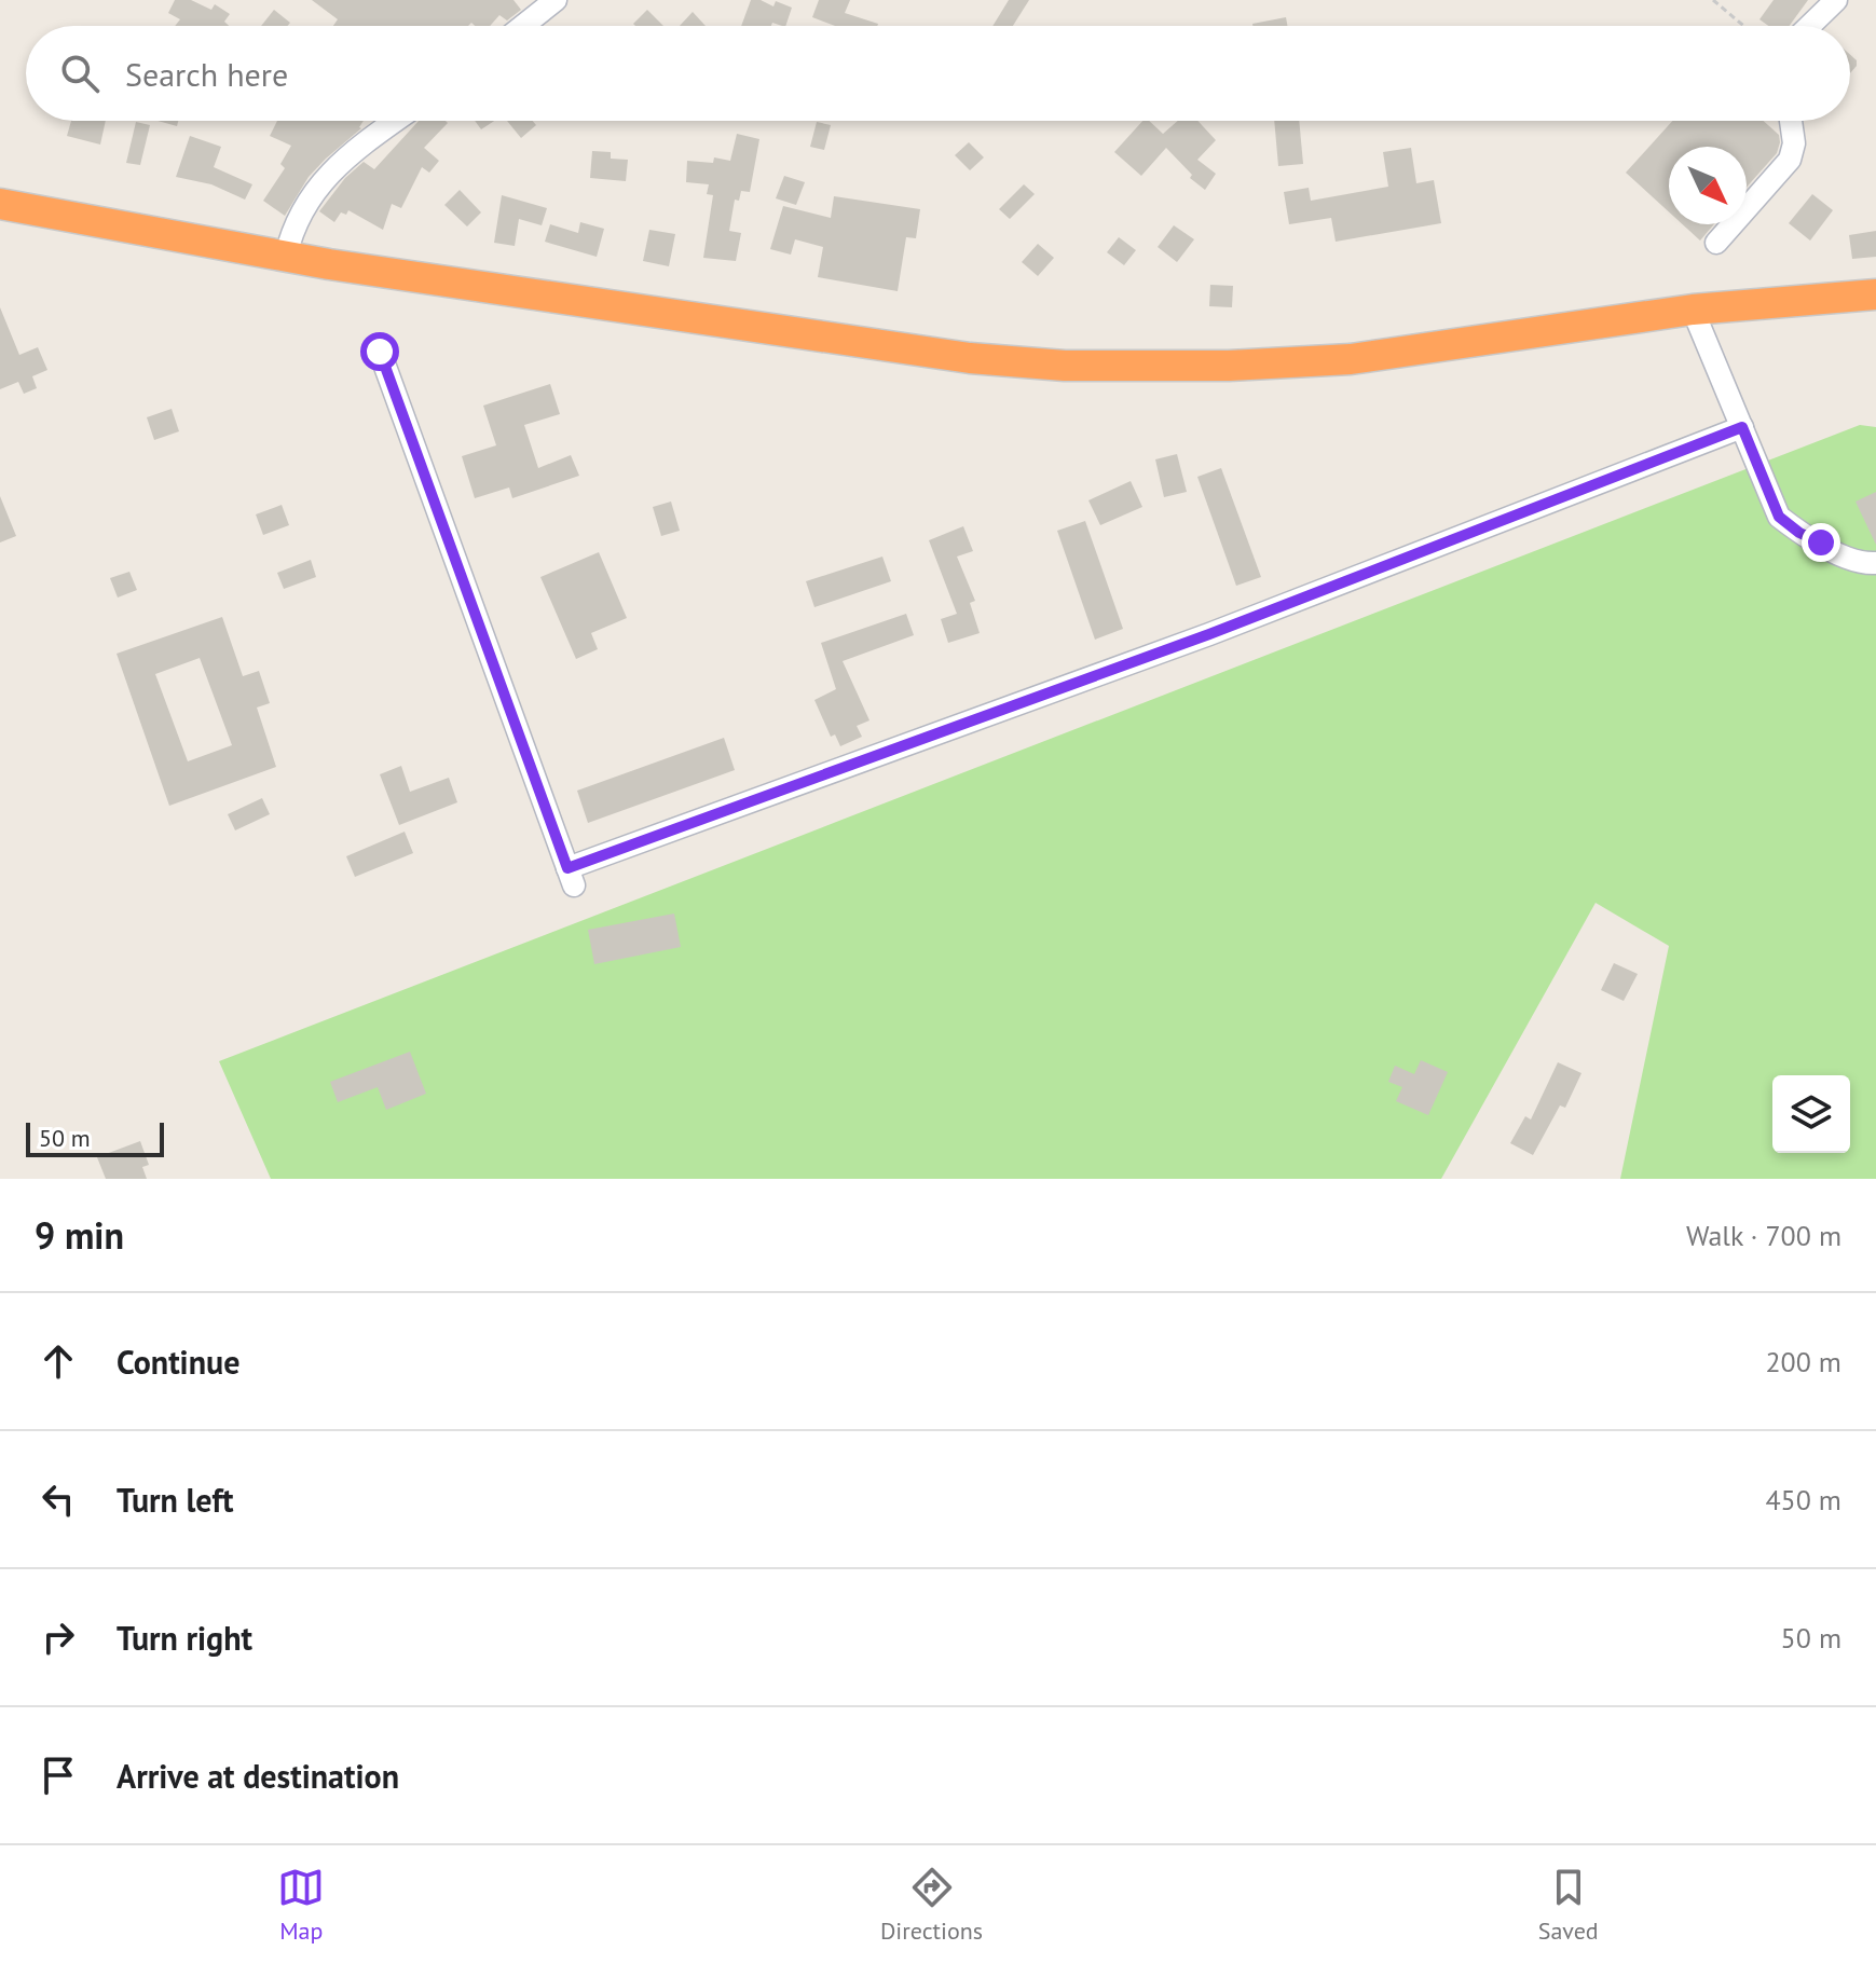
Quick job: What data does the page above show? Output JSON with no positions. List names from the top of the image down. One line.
{"scale_bar":"50 m","north":"bottom right","page":{"search":"Search here","scale":"50 m","heading":["9 min","Walk · 700 m"],"list":[["Continue","200 m"],["Turn left","450 m"],["Turn right","50 m"],"Arrive at destination"],"nav":["Map","Directions","Saved"]}}
